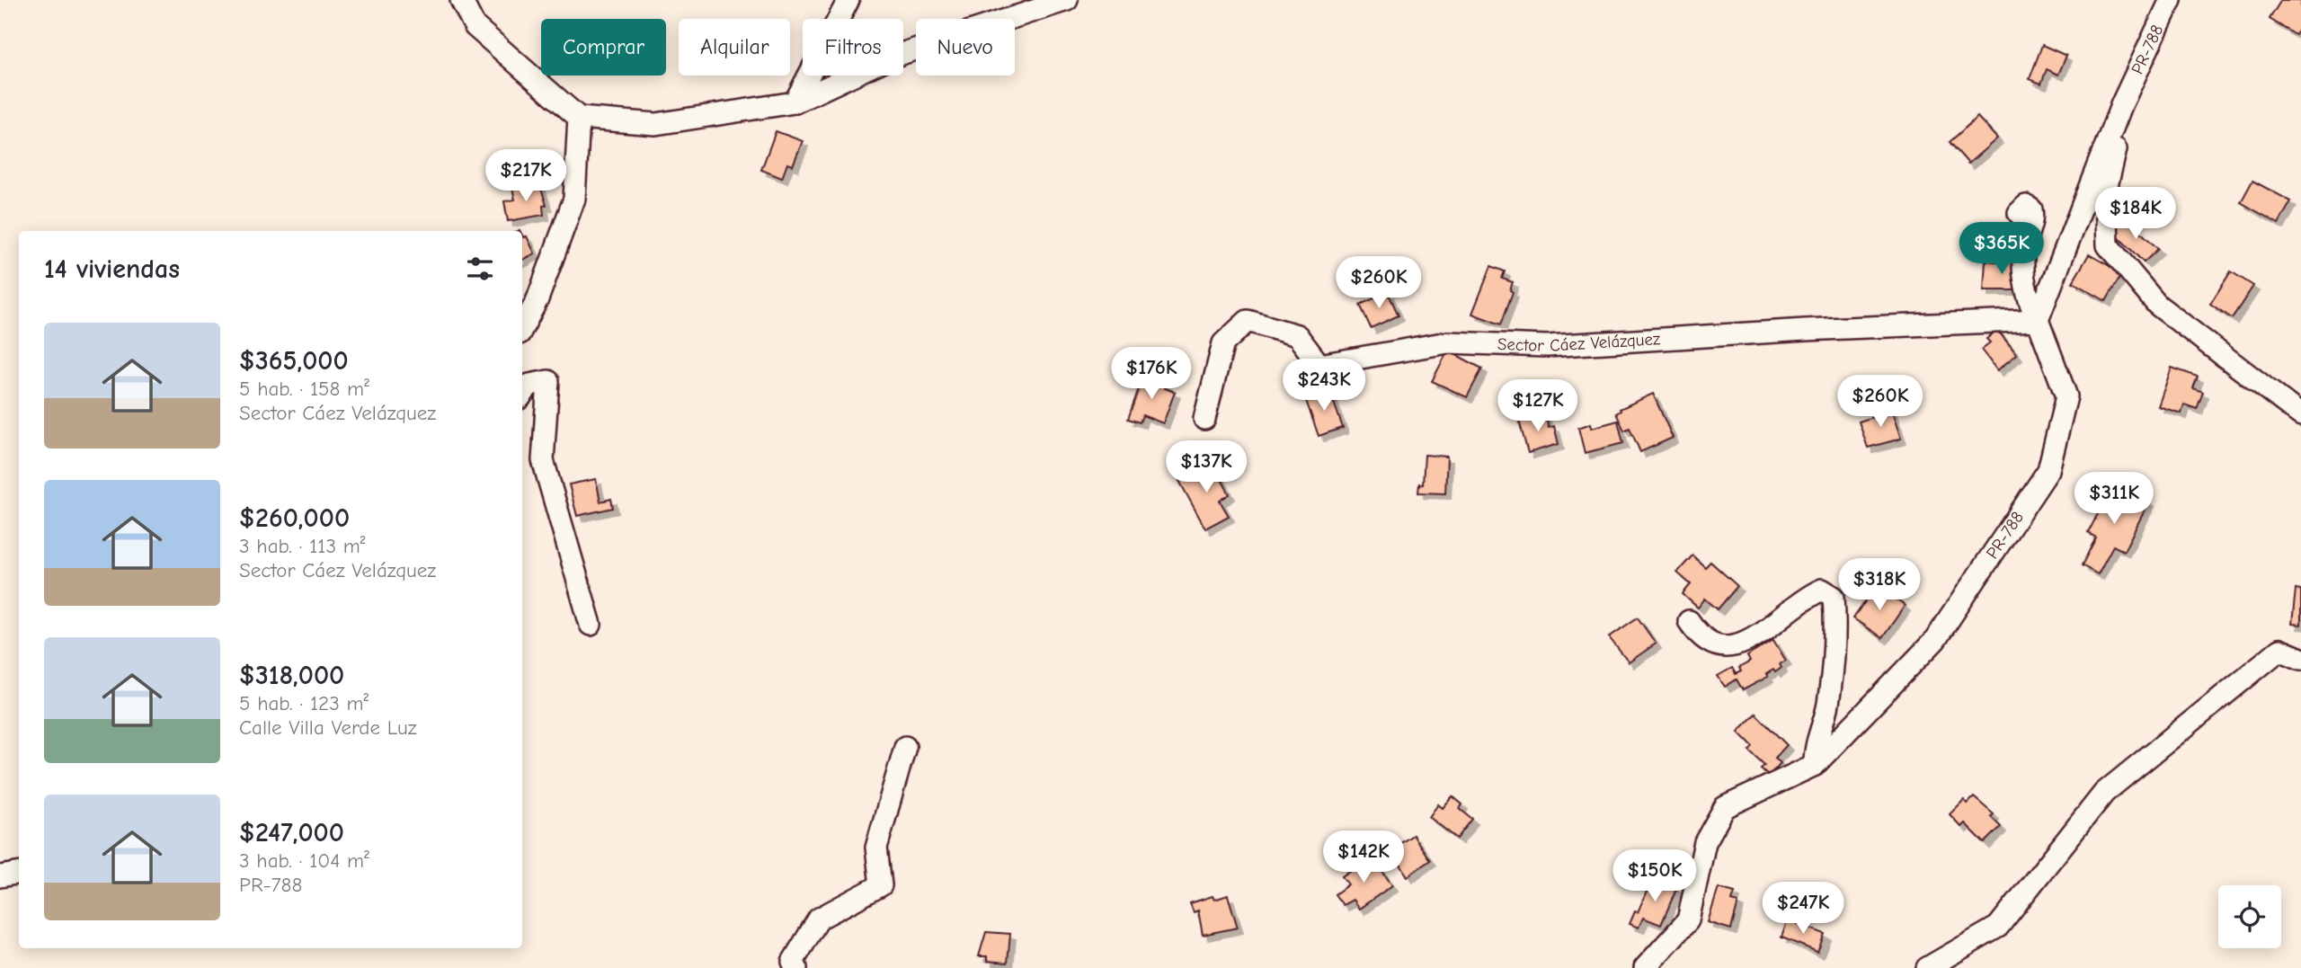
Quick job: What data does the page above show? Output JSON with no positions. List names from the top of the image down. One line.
{"streets":{"street":["PR-788","Sector Cáez Velázquez"]},"crossings":[["PR-788","Sector Cáez Velázquez"]],"page":{"chip":["Comprar","Alquilar","Filtros","Nuevo"],"price":["$217K","$184K","$365K","$260K","$176K","$243K","$260K","$127K","$137K","$311K","$318K","$142K","$150K","$247K"],"heading":"14 viviendas","list":[{"name":"$365,000","note":"5 hab. · 158 m² · Sector Cáez Velázquez"},{"name":"$260,000","note":"3 hab. · 113 m² · Sector Cáez Velázquez"},{"name":"$318,000","note":"5 hab. · 123 m² · Calle Villa Verde Luz"},{"name":"$247,000","note":"3 hab. · 104 m² · PR-788"}]}}
